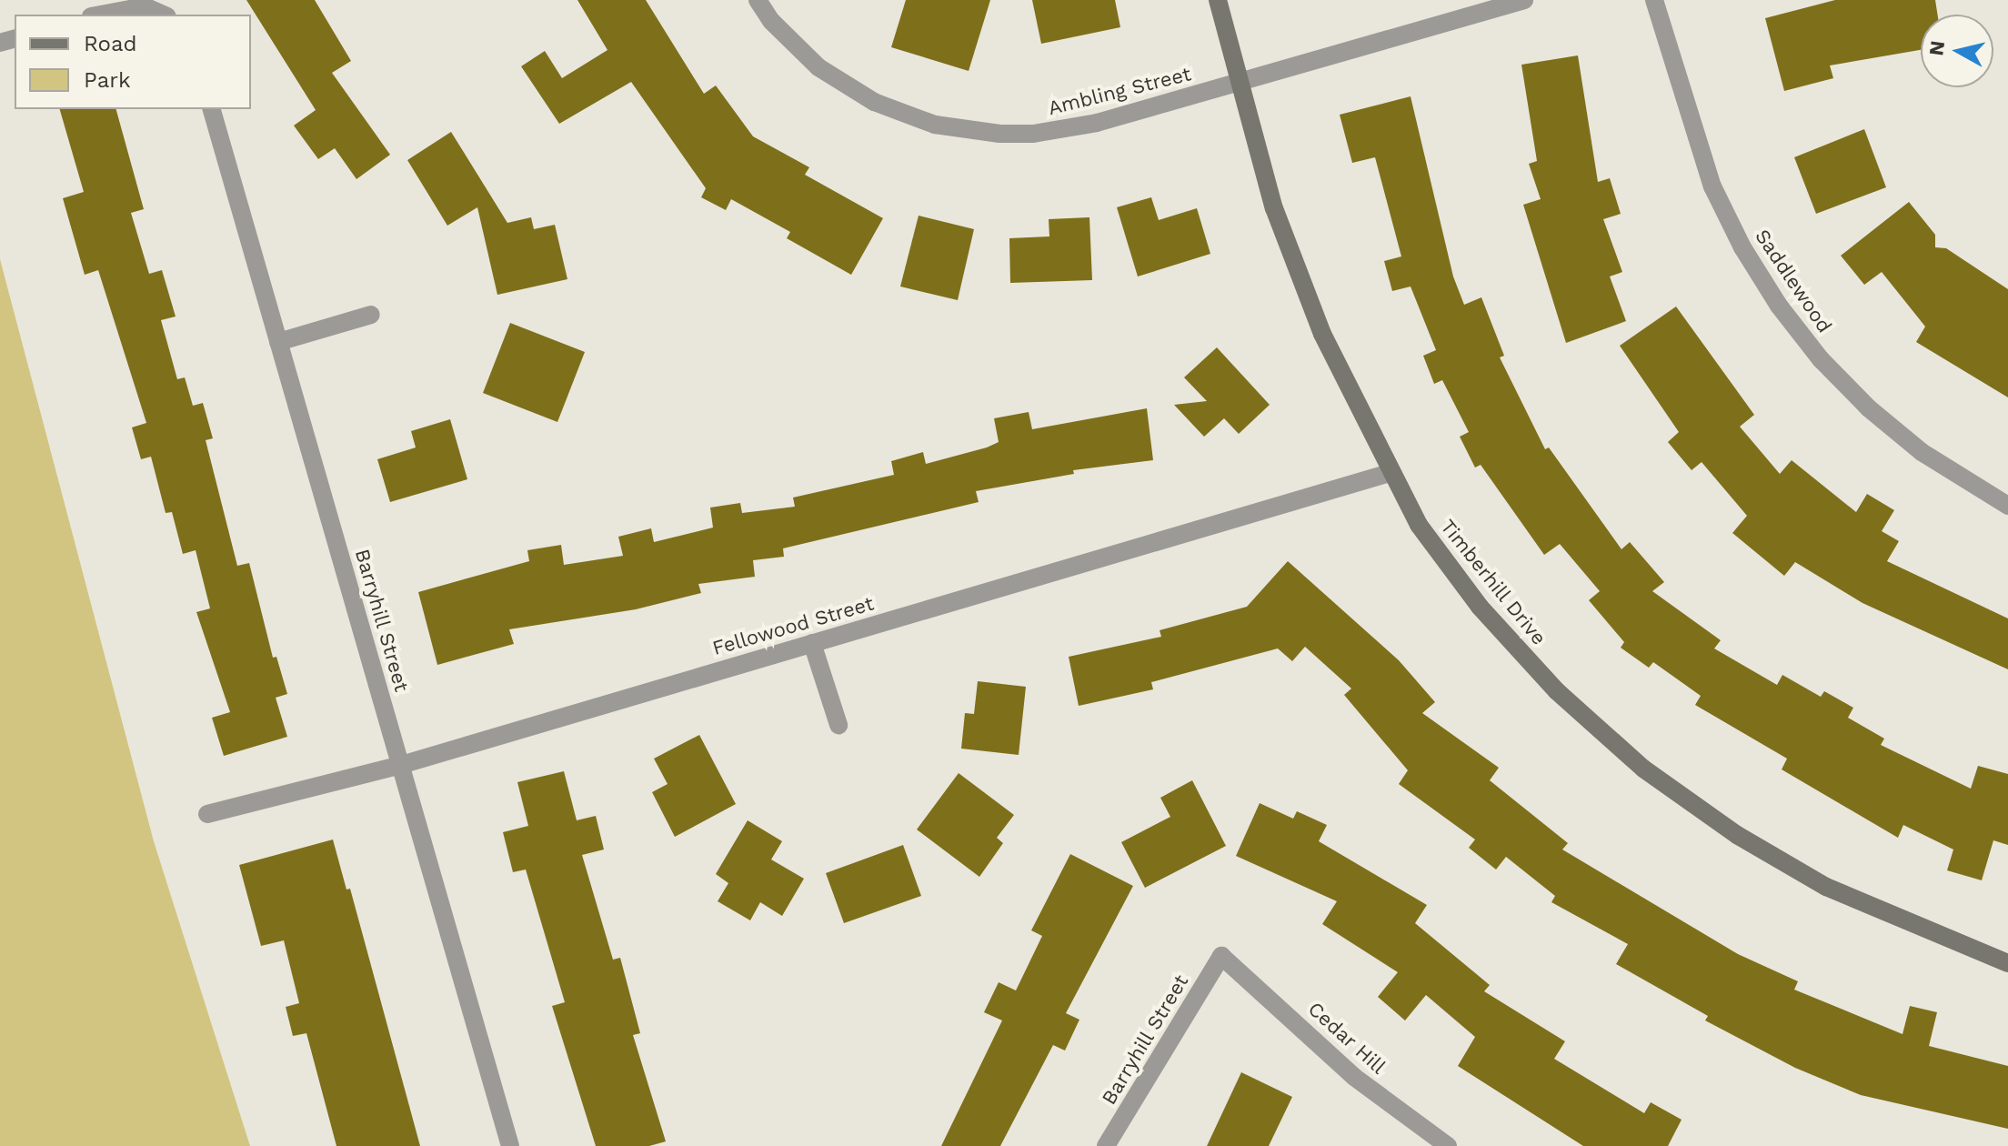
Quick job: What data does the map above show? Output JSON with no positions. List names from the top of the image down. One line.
{"streets":{"street":["Ambling Street","Saddlewood","Timberhill Drive","Barryhill Street","Fellowood Street","Cedar Hill"]},"crossings":[["Ambling Street","Timberhill Drive"],["Timberhill Drive","Fellowood Street"],["Barryhill Street","Fellowood Street"],["Barryhill Street","Cedar Hill"]],"legend":["Road","Park"],"north":"left"}
